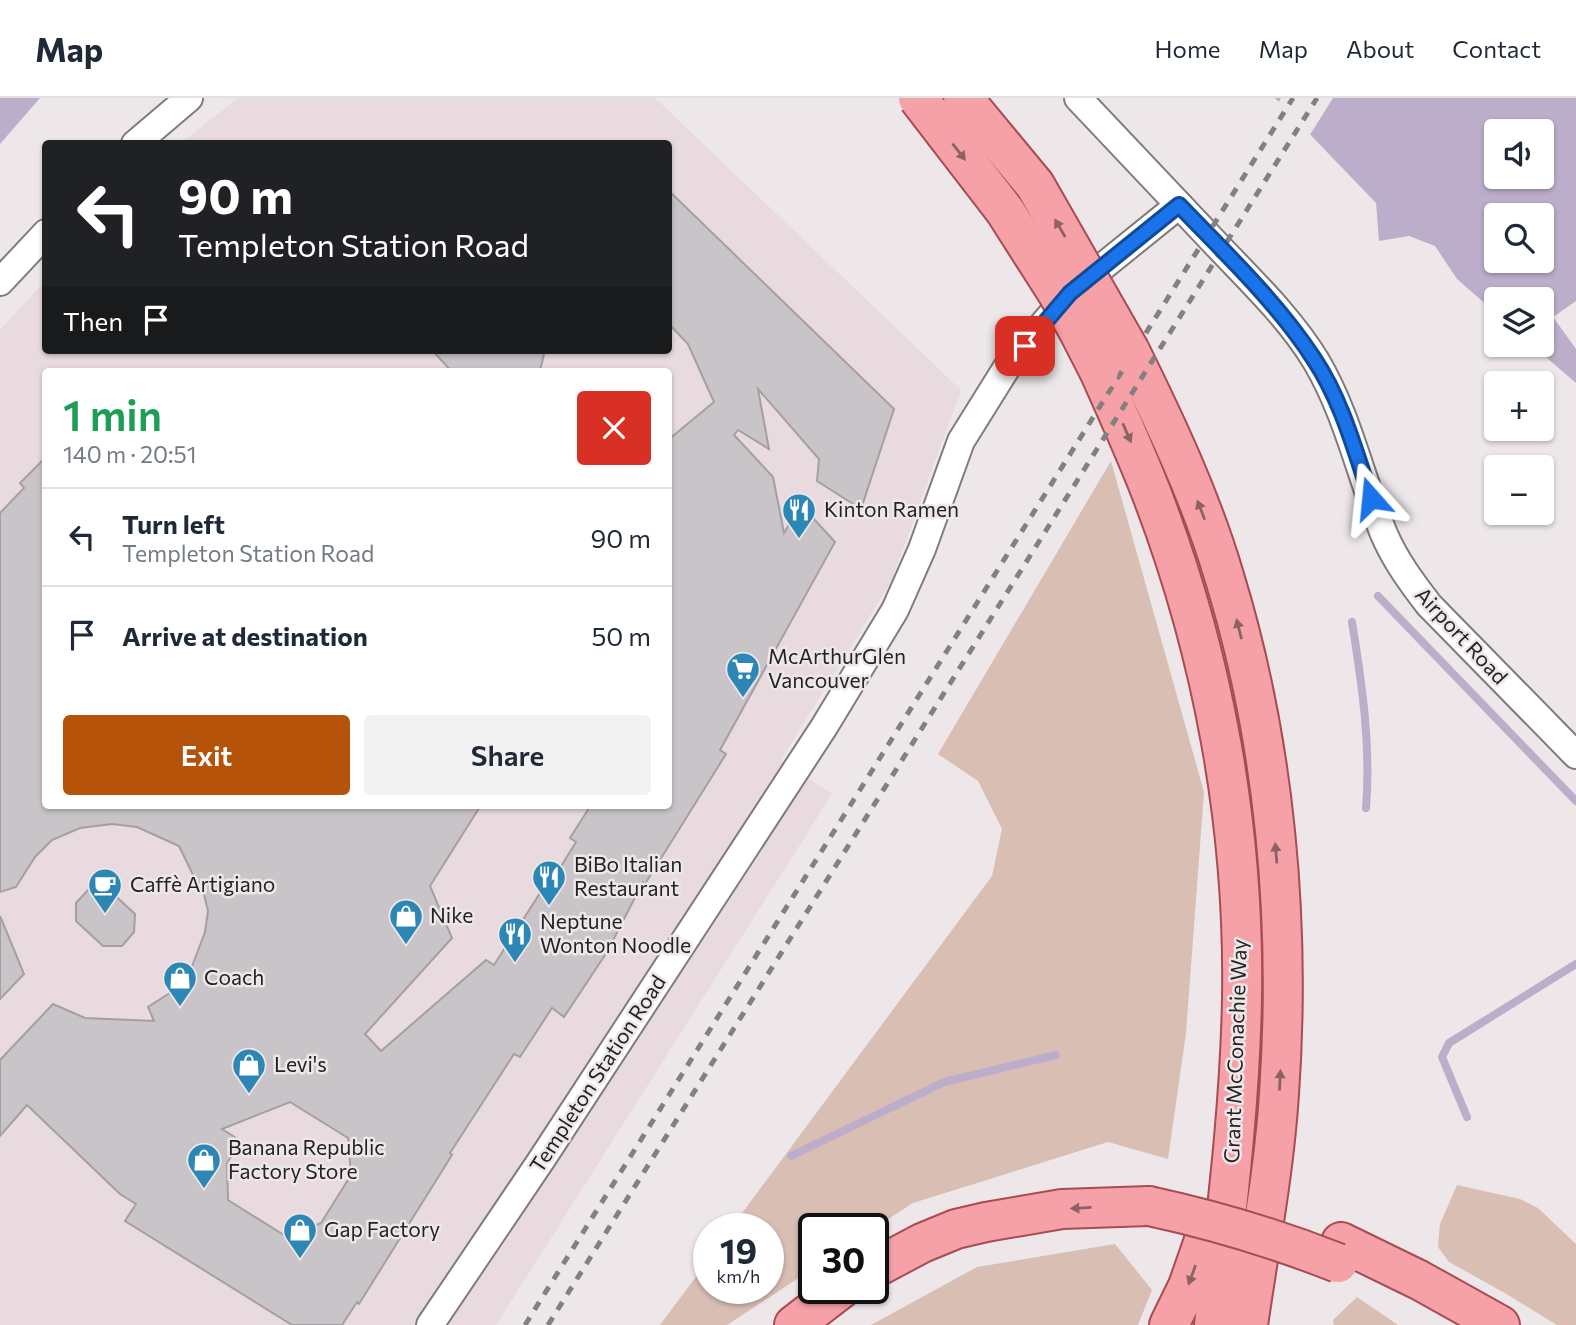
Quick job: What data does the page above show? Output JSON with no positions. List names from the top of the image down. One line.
{"streets":{"main road":["Grant McConachie Way"],"street":["Airport Road","Templeton Station Road"]},"crossings":[["Airport Road","Templeton Station Road"]],"places":{"restaurant":["Kinton Ramen","BiBo Italian Restaurant","Neptune Wonton Noodle"],"supermarket":["McArthurGlen Vancouver"],"cafe":["Caffè Artigiano"],"shop":["Nike","Coach","Levi's","Banana Republic Factory Store","Gap Factory"]},"page":{"header":"Map","nav":["Home","Map","About","Contact"],"map_buttons":["+","−"],"turn":["90 m","Templeton Station Road"],"then":"Then","heading":["1 min","140 m · 20:51"],"list":[{"name":"Turn left","note":"Templeton Station Road","value":"90 m"},{"name":"Arrive at destination","value":"50 m"}],"buttons":["Exit","Share"],"speed":"19 km/h","limit":"30"}}
